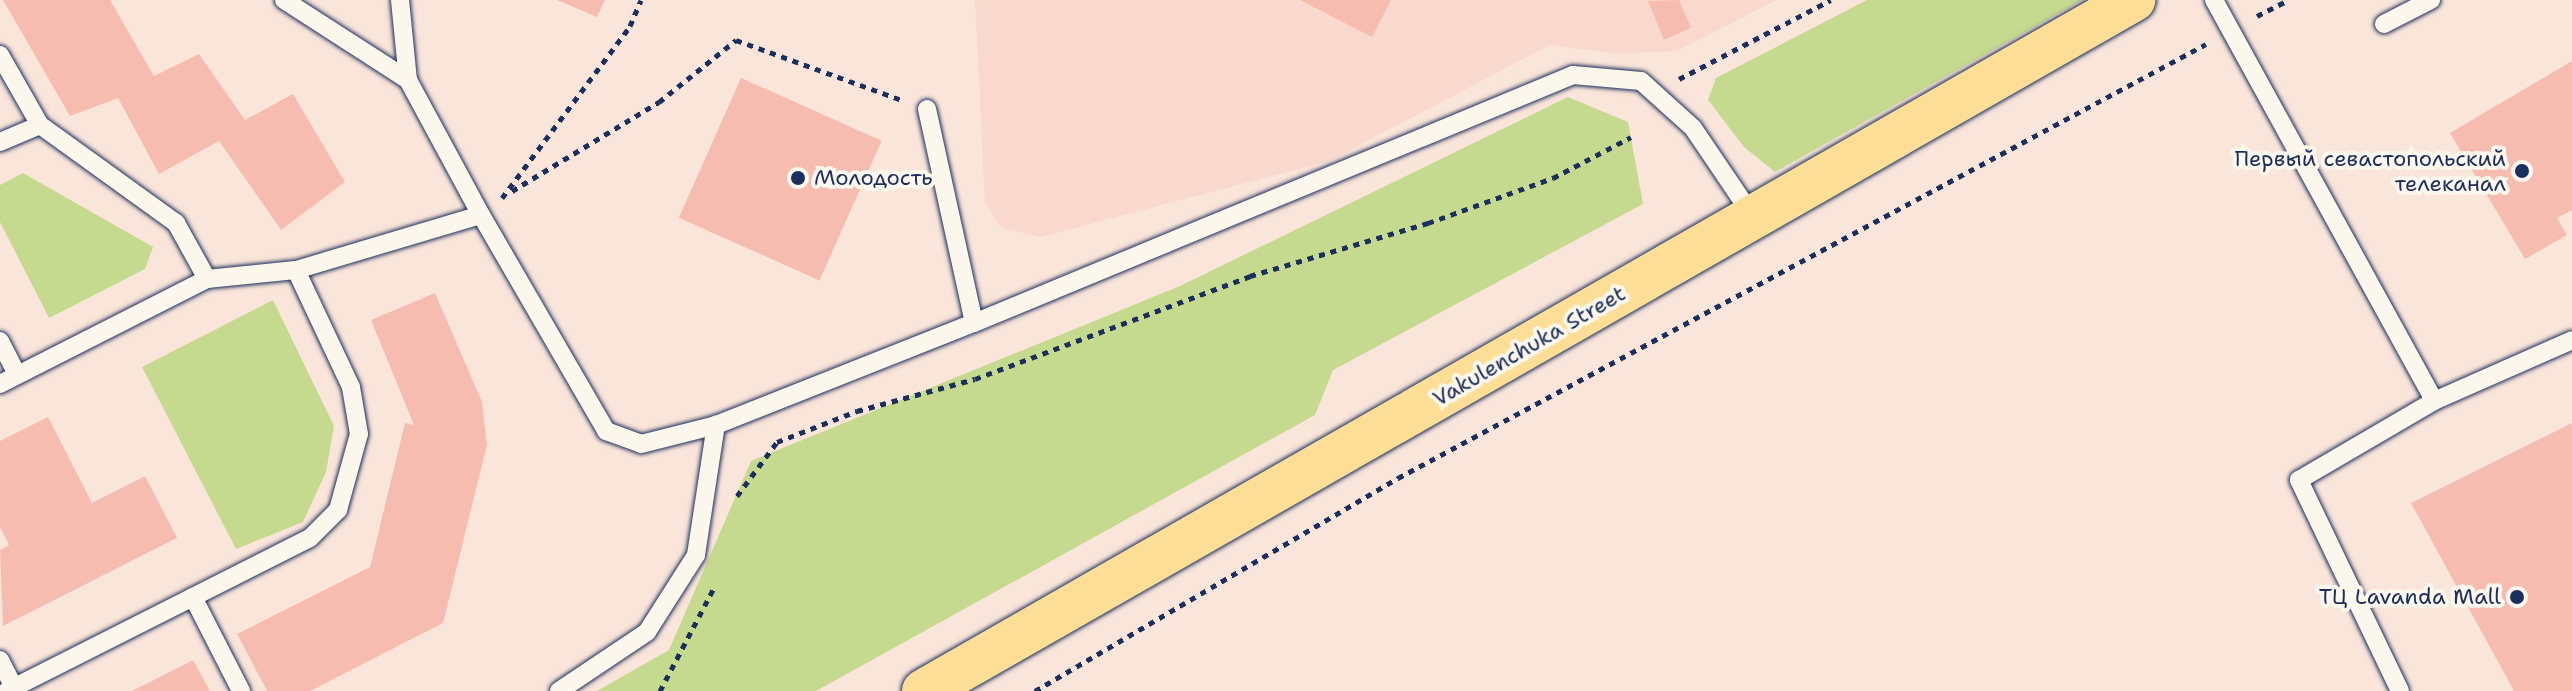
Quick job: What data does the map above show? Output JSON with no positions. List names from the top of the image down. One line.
{"streets":{"main road":["Vakulenchuka Street"]},"places":["Первый севастопольский телеканал","Молодость","ТЦ Lavanda Mall"]}
